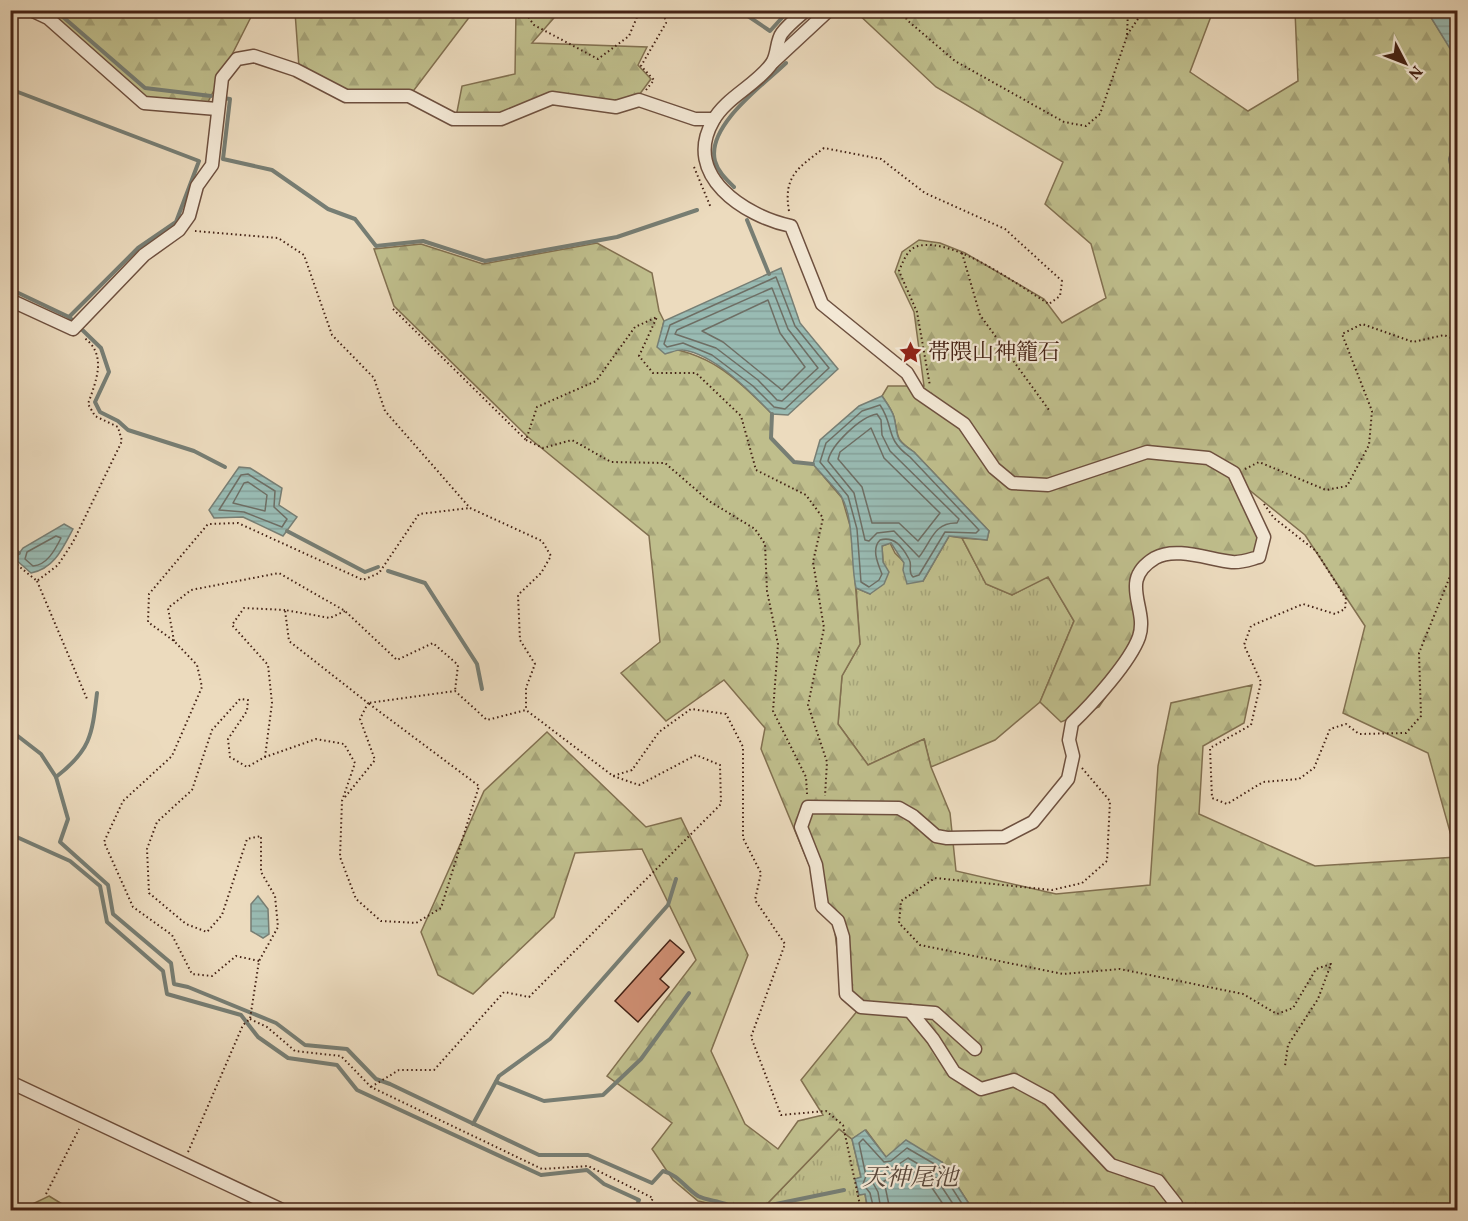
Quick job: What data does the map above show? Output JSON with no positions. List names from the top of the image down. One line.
{"water":["天神尾池"],"places":{"place":["帯隈山神籠石"]},"north":"bottom right"}
